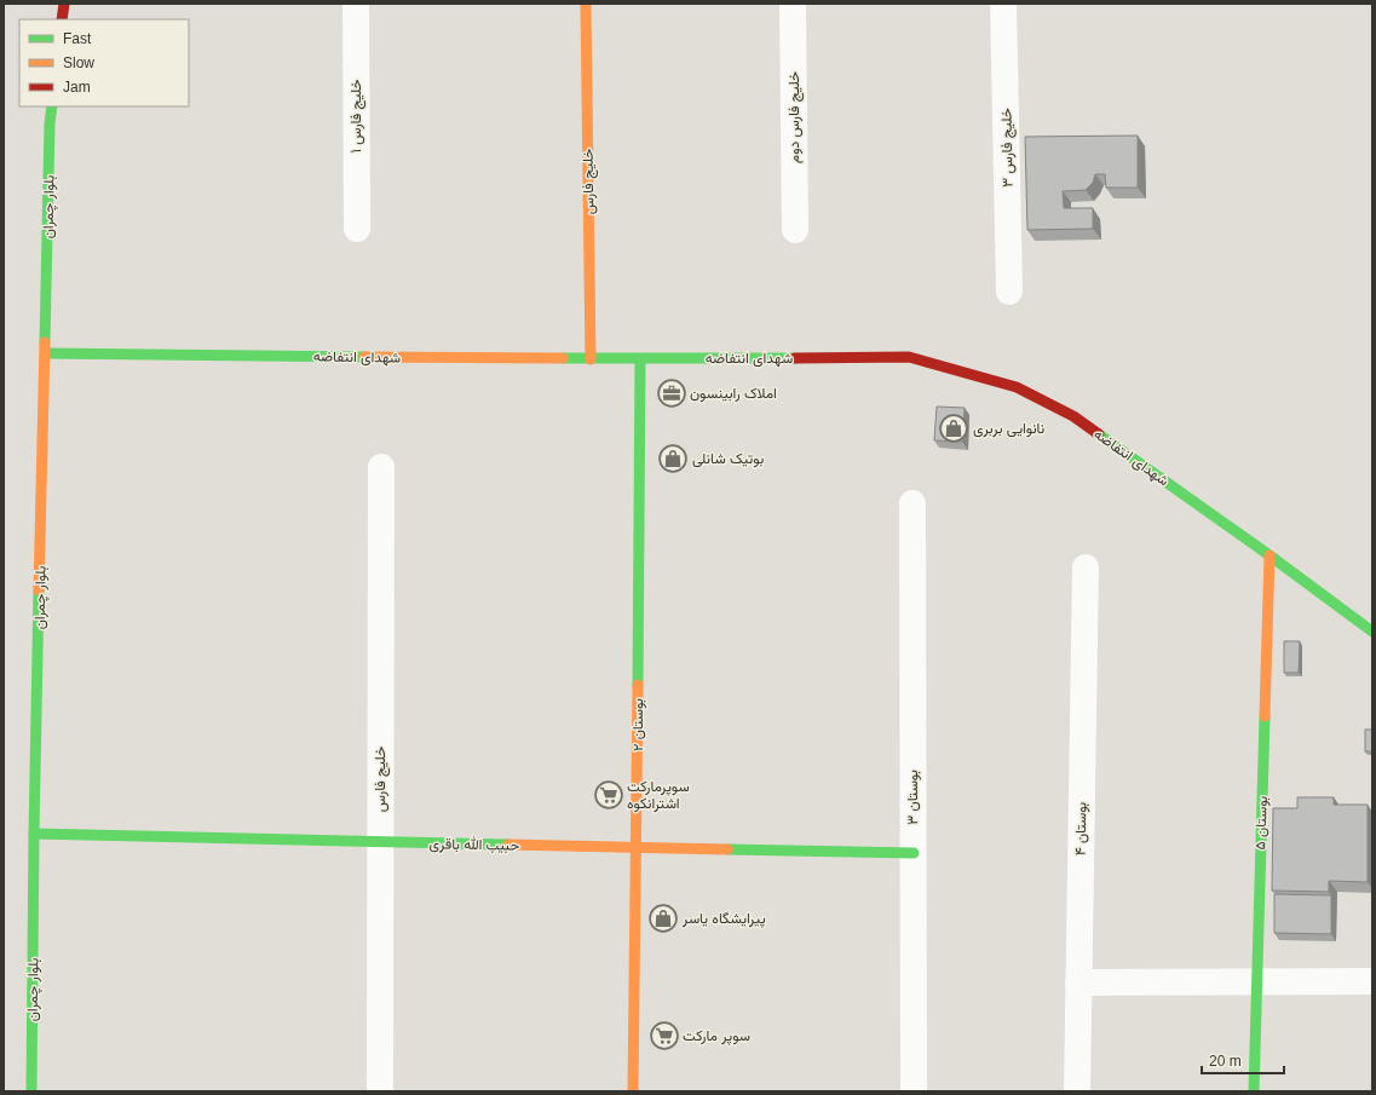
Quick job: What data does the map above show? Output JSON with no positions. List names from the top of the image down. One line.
{"streets":{"street":["خلیج فارس ۱","خلیج فارس دوم","خلیج فارس ۳","خلیج فارس","بلوار چمران","شهدای انتفاضه","بوستان ۲","بوستان ۳","بوستان ۵","بوستان ۴","حبیب الله باقری"]},"crossings":[["خلیج فارس","شهدای انتفاضه"],["خلیج فارس","حبیب الله باقری"],["بلوار چمران","شهدای انتفاضه"],["بلوار چمران","حبیب الله باقری"],["شهدای انتفاضه","بوستان ۲"],["شهدای انتفاضه","بوستان ۵"],["بوستان ۲","حبیب الله باقری"],["بوستان ۳","حبیب الله باقری"]],"places":{"office":["املاک رابینسون"],"shop":["نانوایی بربری","بوتیک شانلی","پیرایشگاه یاسر"],"supermarket":["سوپرمارکت اشترانکوه","سوپر مارکت"]},"legend":["Fast","Slow","Jam"],"scale_bar":"20 m"}
